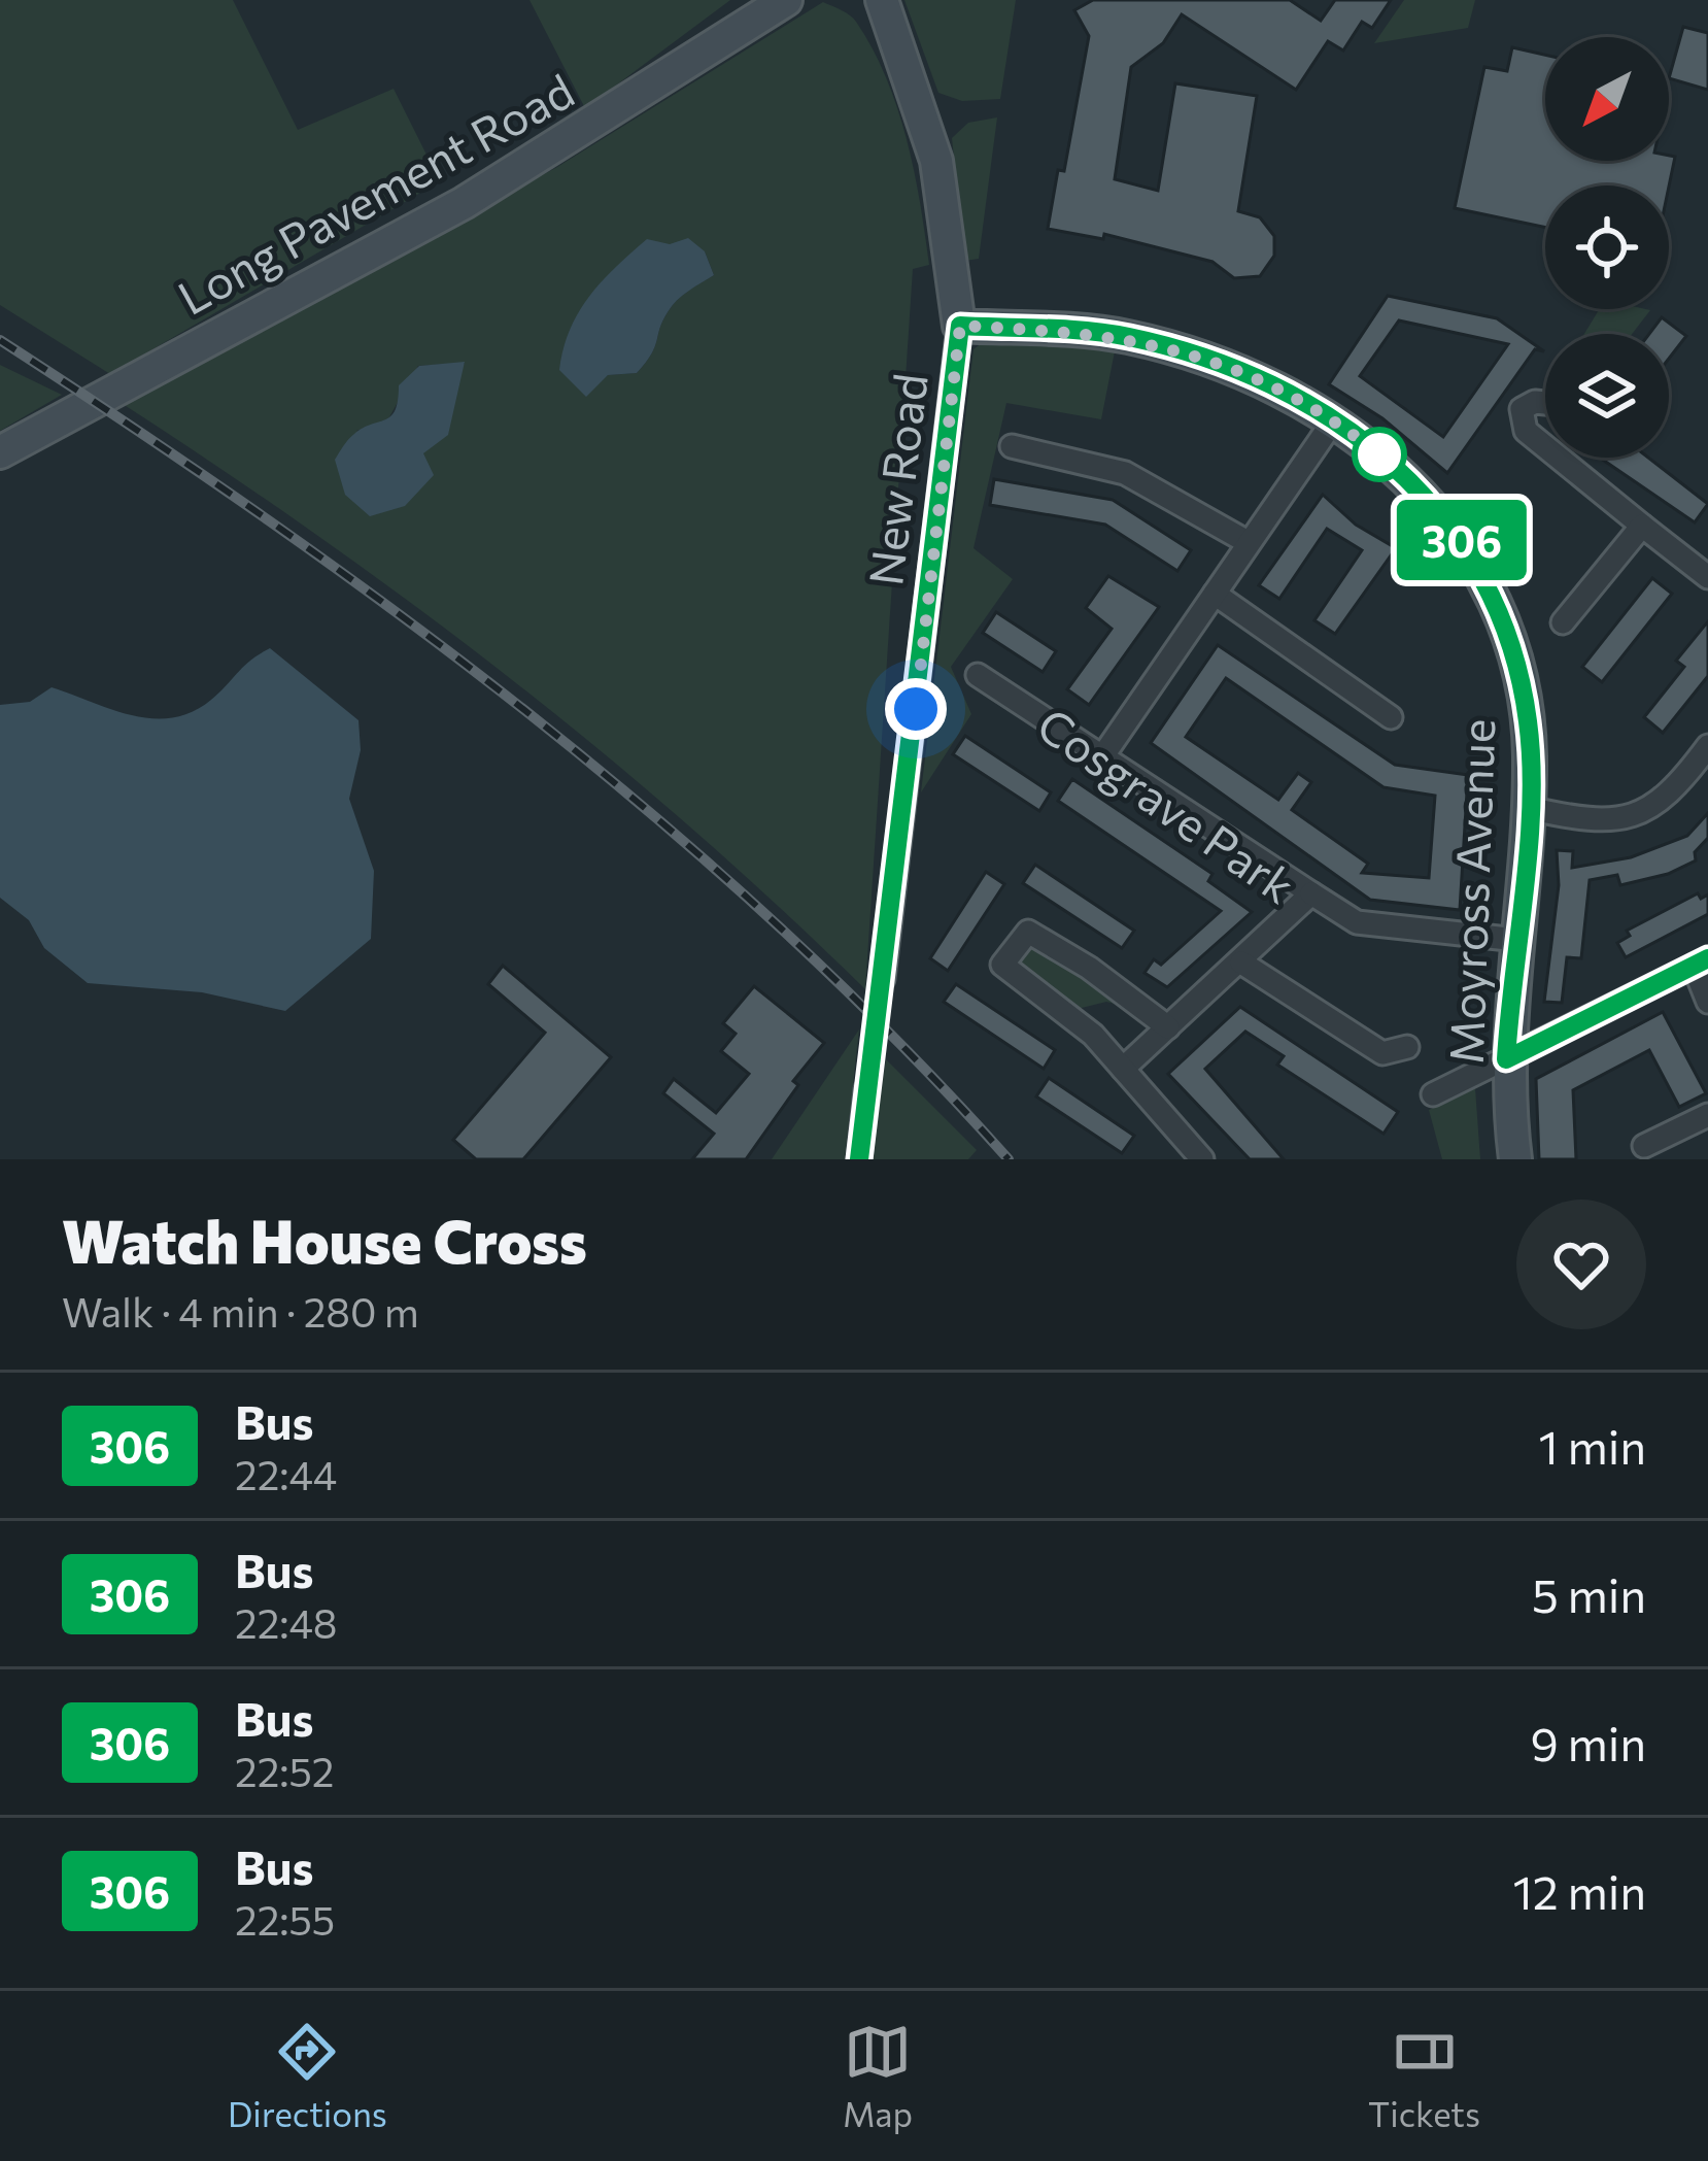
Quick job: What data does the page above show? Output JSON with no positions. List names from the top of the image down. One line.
{"streets":{"street":["Long Pavement Road","New Road","Cosgrave Park","Moyross Avenue"]},"crossings":[["New Road","Moyross Avenue"]],"lines":["bus line 306"],"north":"bottom left","page":{"on_map":"306","heading":["Watch House Cross","Walk · 4 min · 280 m"],"list":[{"mark":"306","name":"Bus","note":"22:44","value":"1 min"},{"mark":"306","name":"Bus","note":"22:48","value":"5 min"},{"mark":"306","name":"Bus","note":"22:52","value":"9 min"},{"mark":"306","name":"Bus","note":"22:55","value":"12 min"}],"tabs":["Directions","Map","Tickets"]}}
